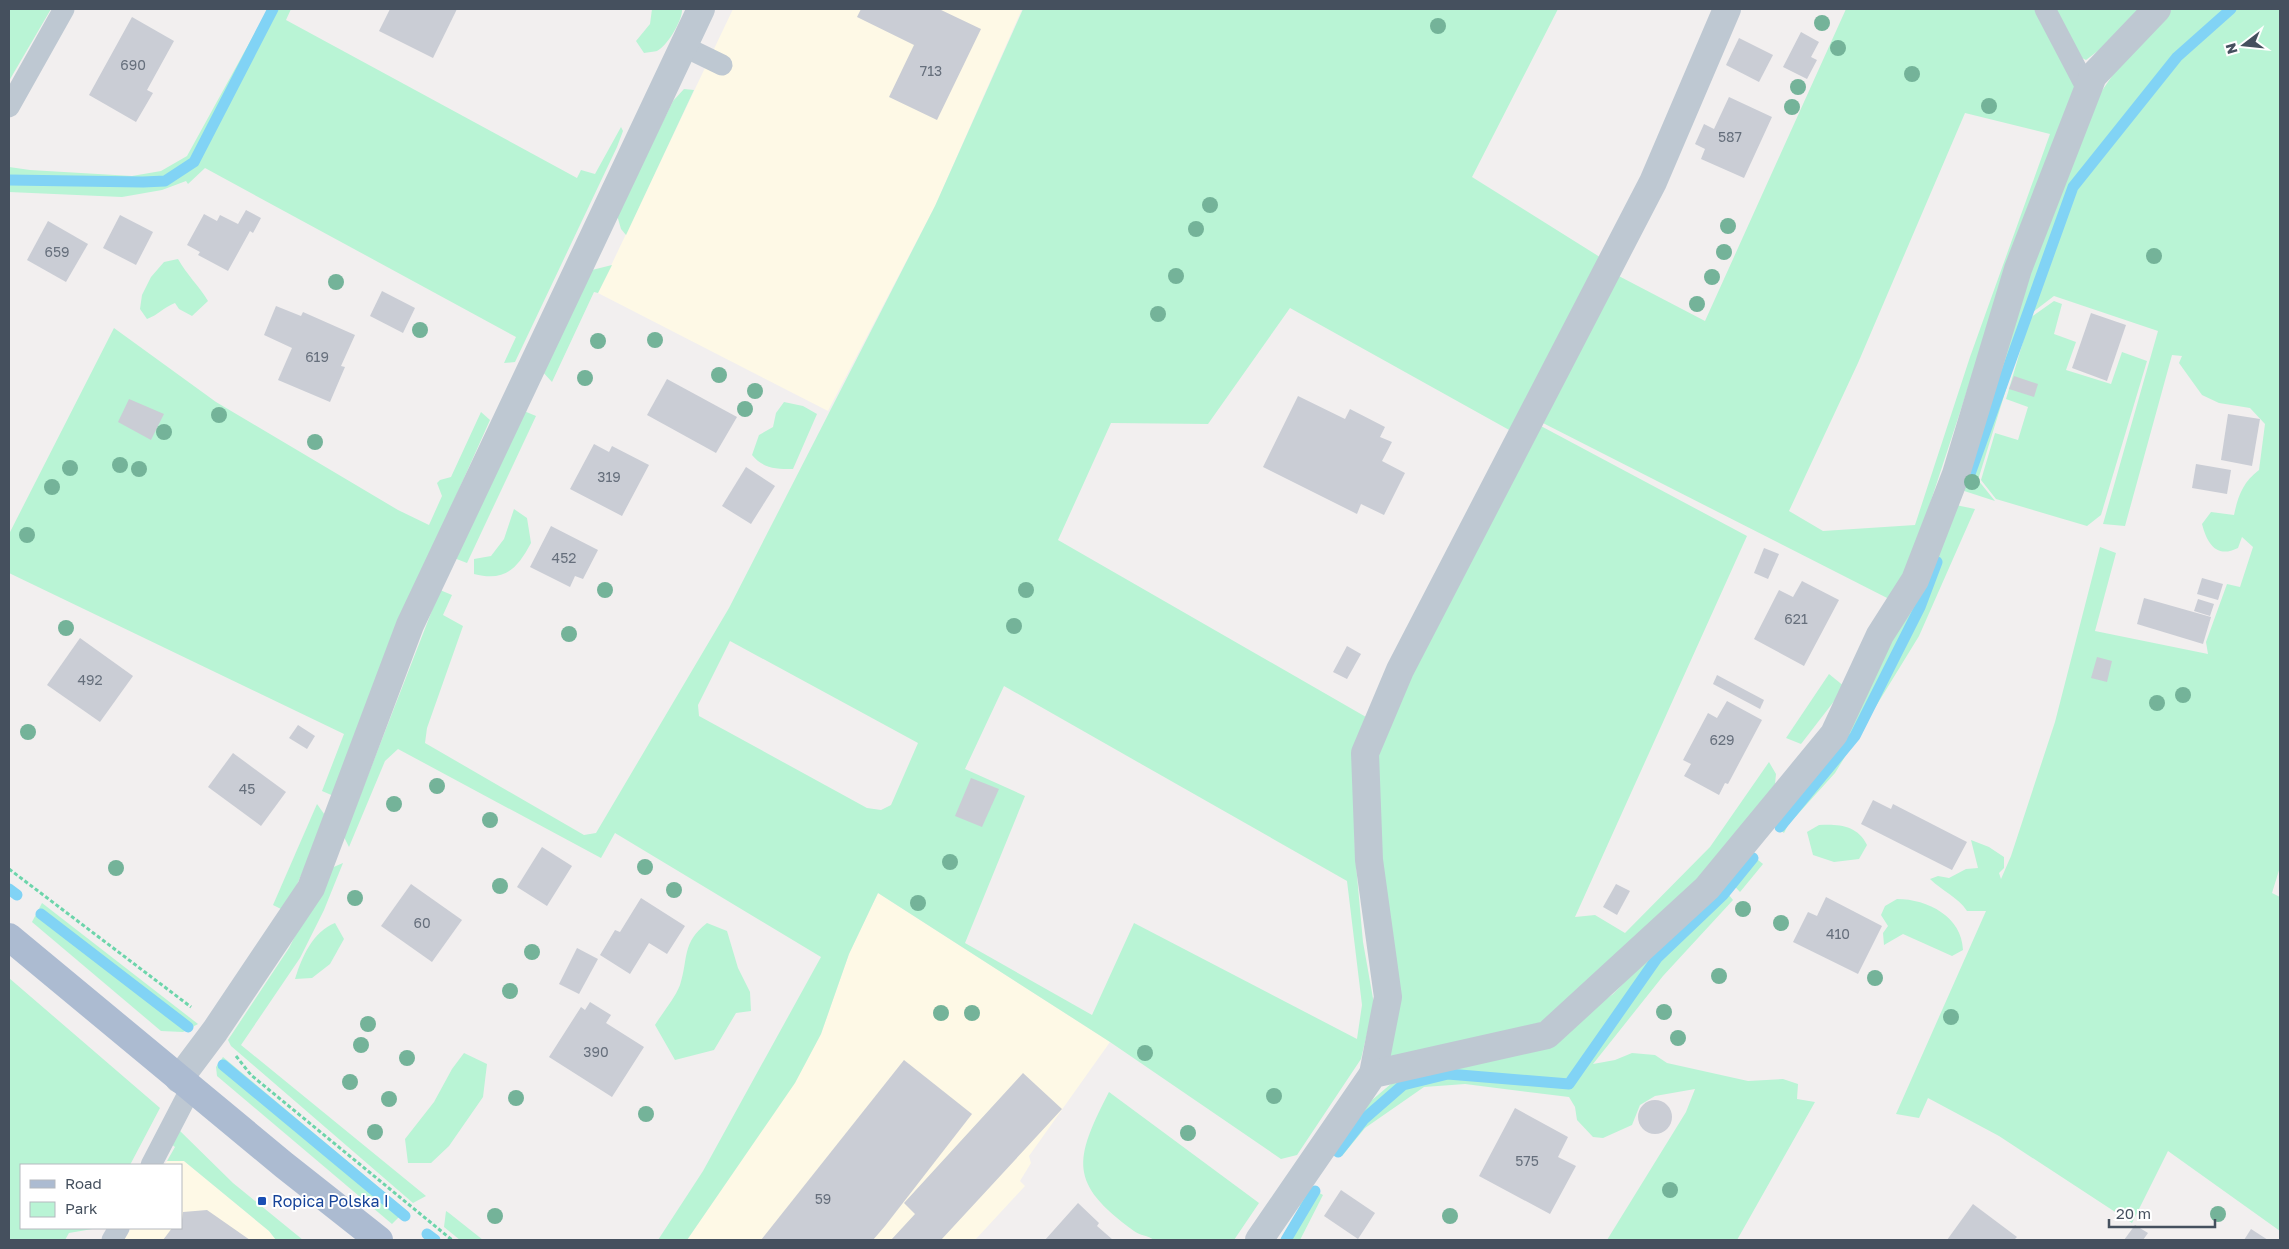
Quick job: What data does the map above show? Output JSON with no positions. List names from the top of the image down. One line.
{"places":{"transit":["Ropica Polska I"]},"house_numbers":["690","713","587","659","619","319","452","621","492","629","45","60","410","390","575","59"],"legend":["Road","Park"],"scale_bar":"20 m","north":"left"}
